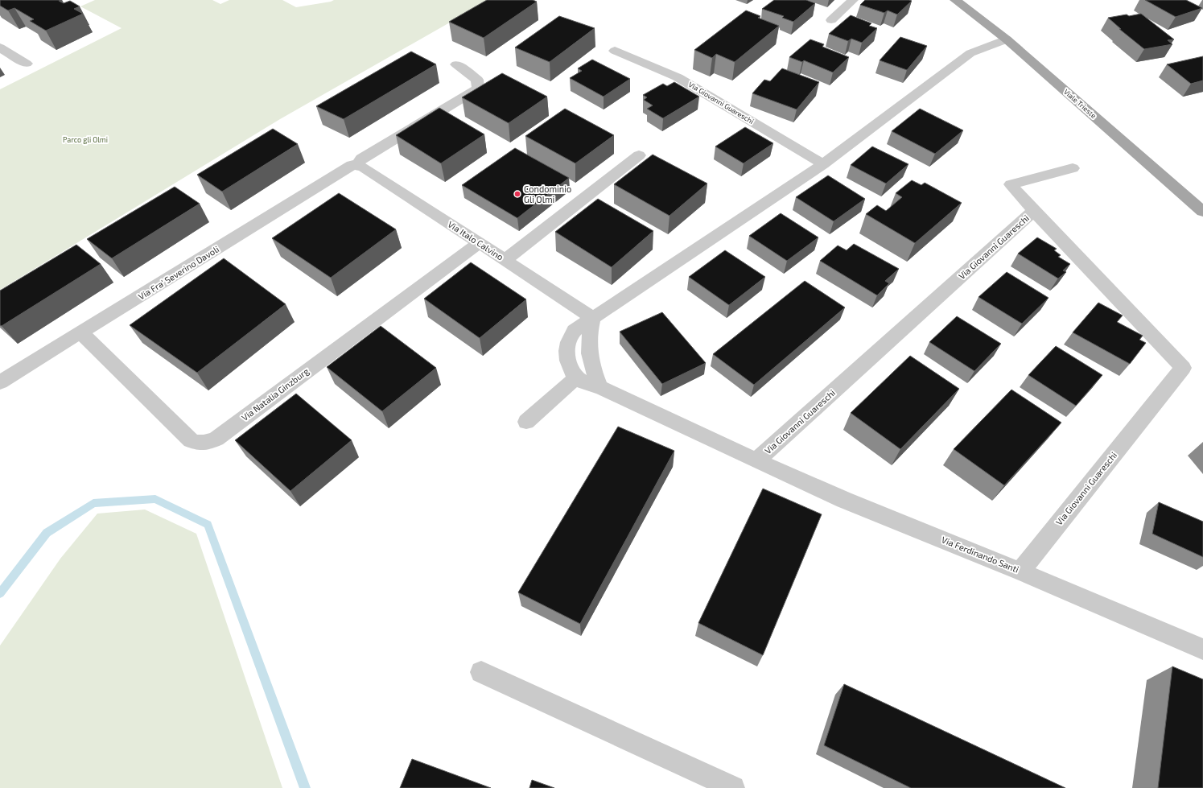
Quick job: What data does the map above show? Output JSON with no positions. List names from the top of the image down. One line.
{"streets":{"main road":["Viale Trieste"],"street":["Via Giovanni Guareschi","Via Italo Calvino","Via Fra' Severino Davoli","Via Natalia Ginzburg","Via Ferdinando Santi"]},"crossings":[["Via Giovanni Guareschi","Via Ferdinando Santi"],["Via Italo Calvino","Via Fra' Severino Davoli"],["Via Italo Calvino","Via Natalia Ginzburg"],["Via Fra' Severino Davoli","Via Natalia Ginzburg"]],"parks":["Parco gli Olmi"],"places":["Condominio Gli Olmi"]}
